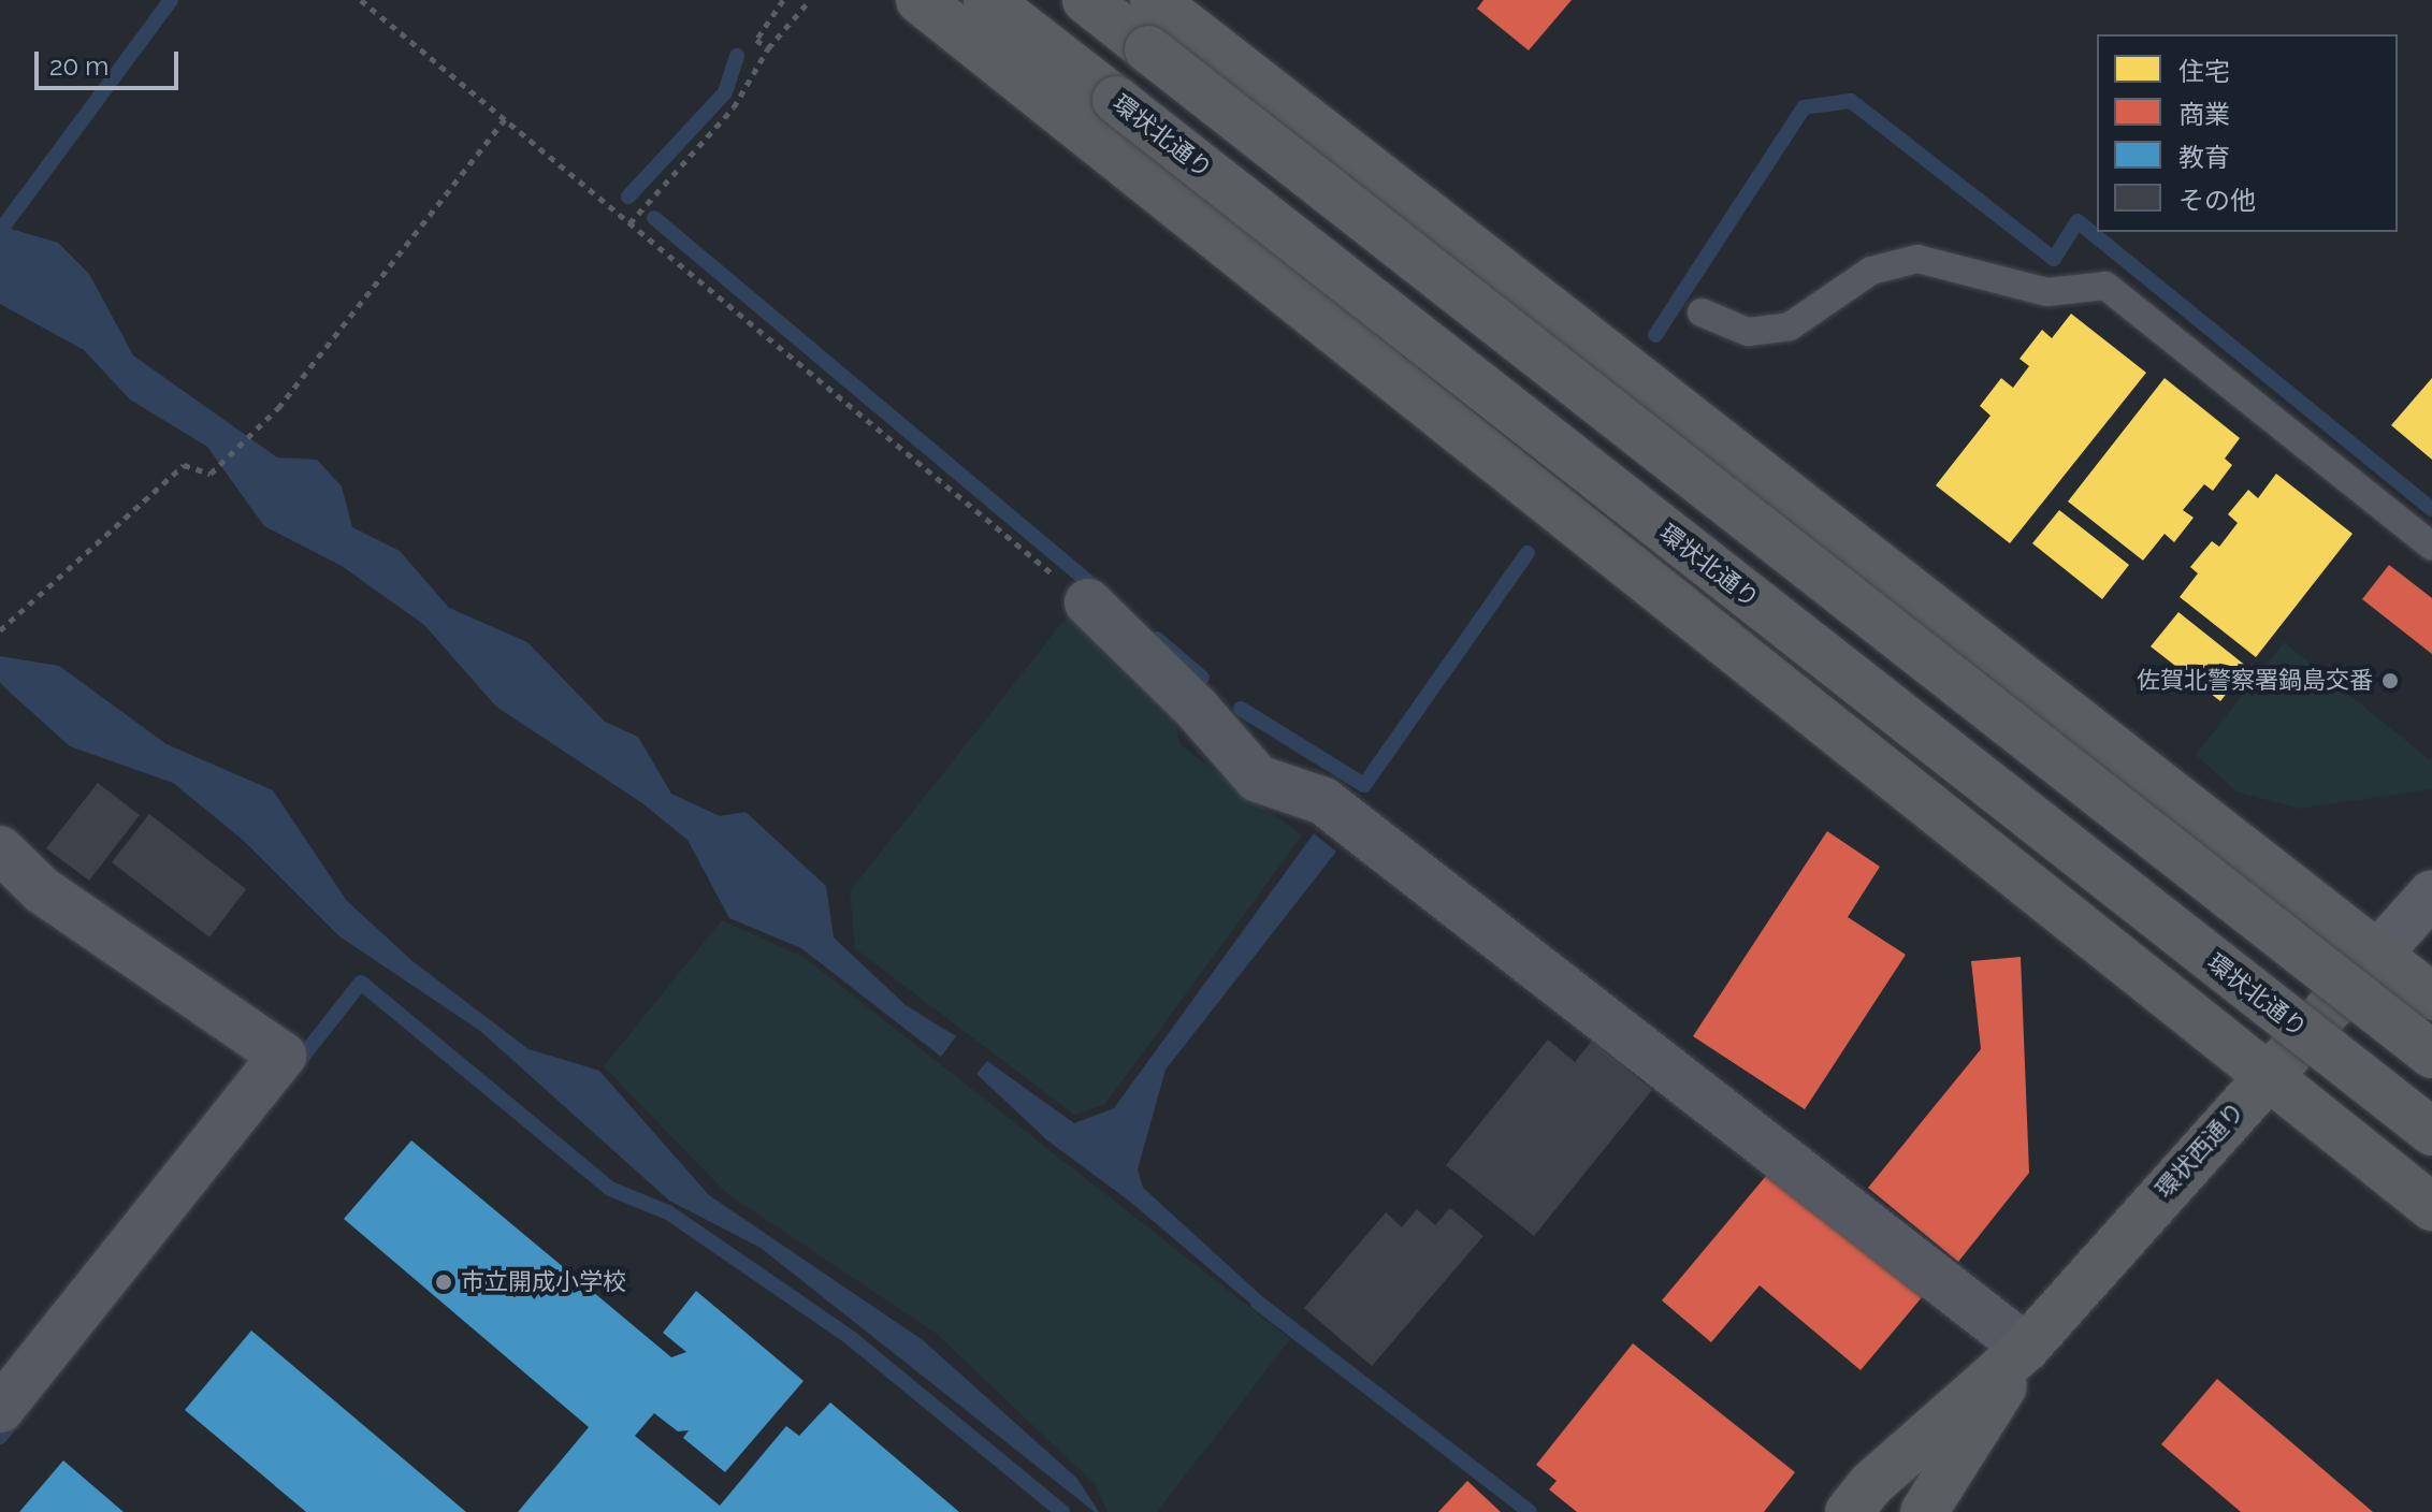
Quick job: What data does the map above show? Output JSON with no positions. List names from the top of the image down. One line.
{"streets":{"highway":["環状北通り","環状西通り"]},"places":["佐賀北警察署鍋島交番","市立開成小学校"],"legend":["住宅","商業","教育","その他"],"scale_bar":"20 m"}
